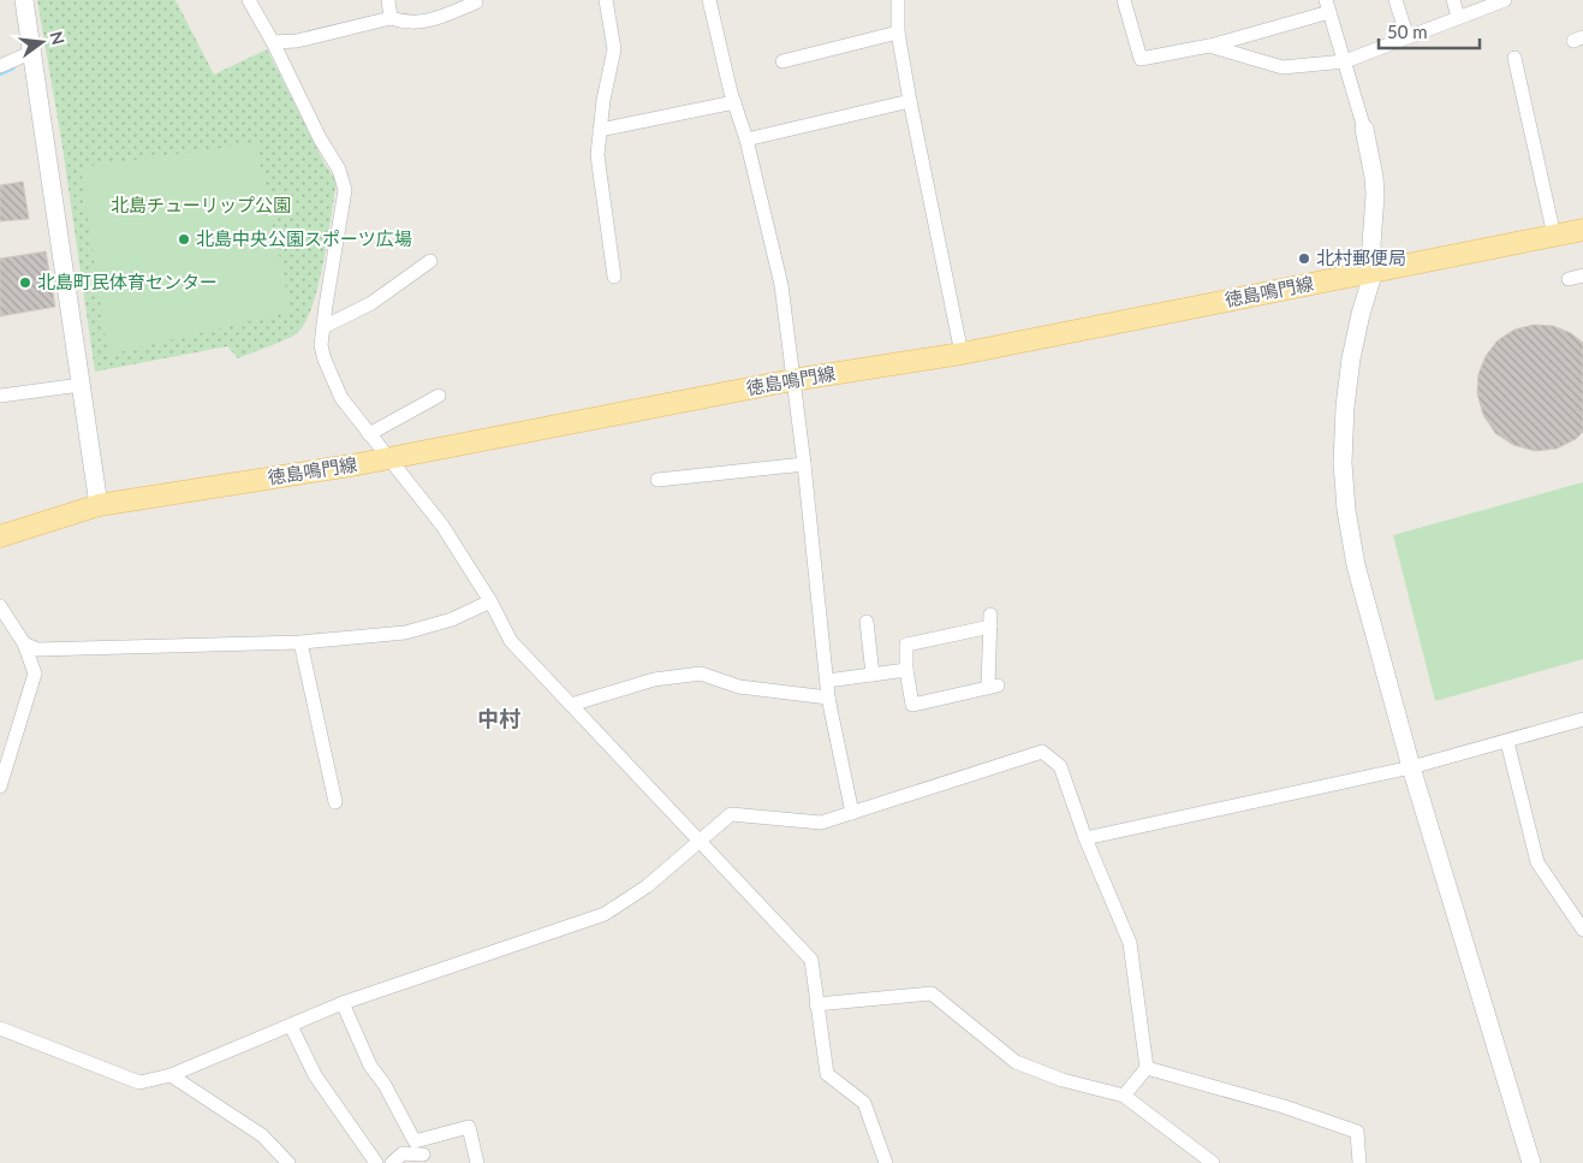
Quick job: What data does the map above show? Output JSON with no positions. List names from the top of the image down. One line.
{"streets":{"main road":["徳島鳴門線"]},"districts":["中村"],"parks":["北島チューリップ公園"],"places":["北島中央公園スポーツ広場","北村郵便局","北島町民体育センター"],"scale_bar":"50 m","north":"right"}
